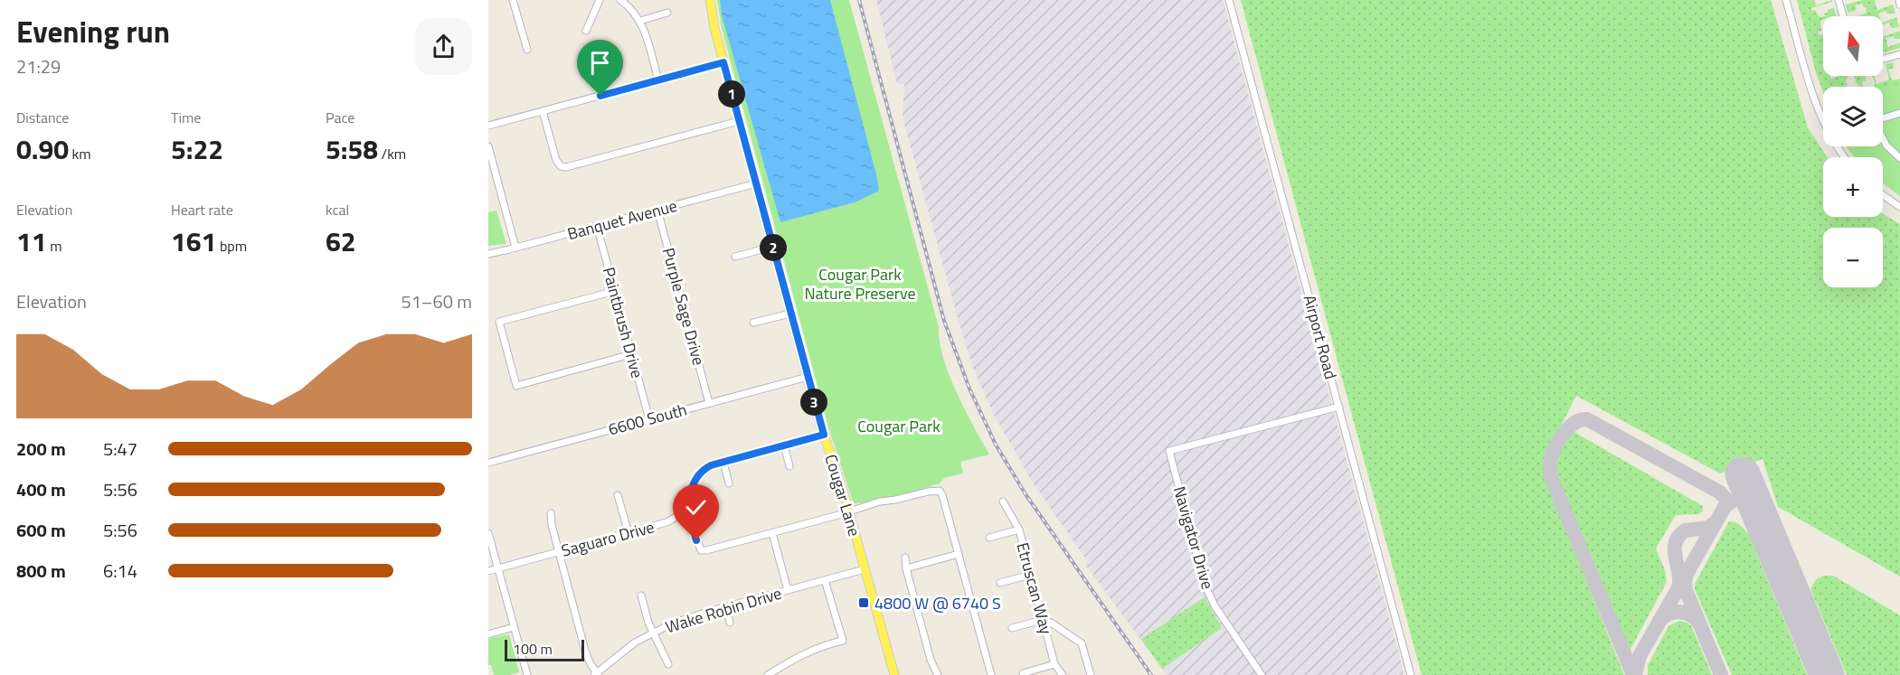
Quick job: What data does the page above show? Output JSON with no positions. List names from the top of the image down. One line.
{"streets":{"main road":["Cougar Lane"],"street":["Banquet Avenue","Purple Sage Drive","Paintbrush Drive","Airport Road","6600 South","Navigator Drive","Saguaro Drive","Etruscan Way","Wake Robin Drive"]},"crossings":[["Banquet Avenue","Purple Sage Drive"],["Banquet Avenue","Paintbrush Drive"],["Banquet Avenue","Cougar Lane"],["Purple Sage Drive","6600 South"],["Paintbrush Drive","6600 South"],["Airport Road","Navigator Drive"],["6600 South","Cougar Lane"],["Cougar Lane","Wake Robin Drive"]],"parks":["Cougar Park Nature Preserve","Cougar Park"],"places":{"transit":["4800 W @ 6740 S"]},"scale_bar":"100 m","north":"top","page":{"heading":["Evening run","21:29"],"map_buttons":["+","−"],"pins":["1","2","3"],"stats":[["Distance","0.90 km"],["Time","5:22"],["Pace","5:58 /km"],["Elevation","11 m"],["Heart rate","161 bpm"],["kcal","62"]],"chart":["Elevation","51–60 m"],"list":[{"name":"200 m","note":"5:47"},{"name":"400 m","note":"5:56"},{"name":"600 m","note":"5:56"},{"name":"800 m","note":"6:14"}],"scale":"100 m"}}
